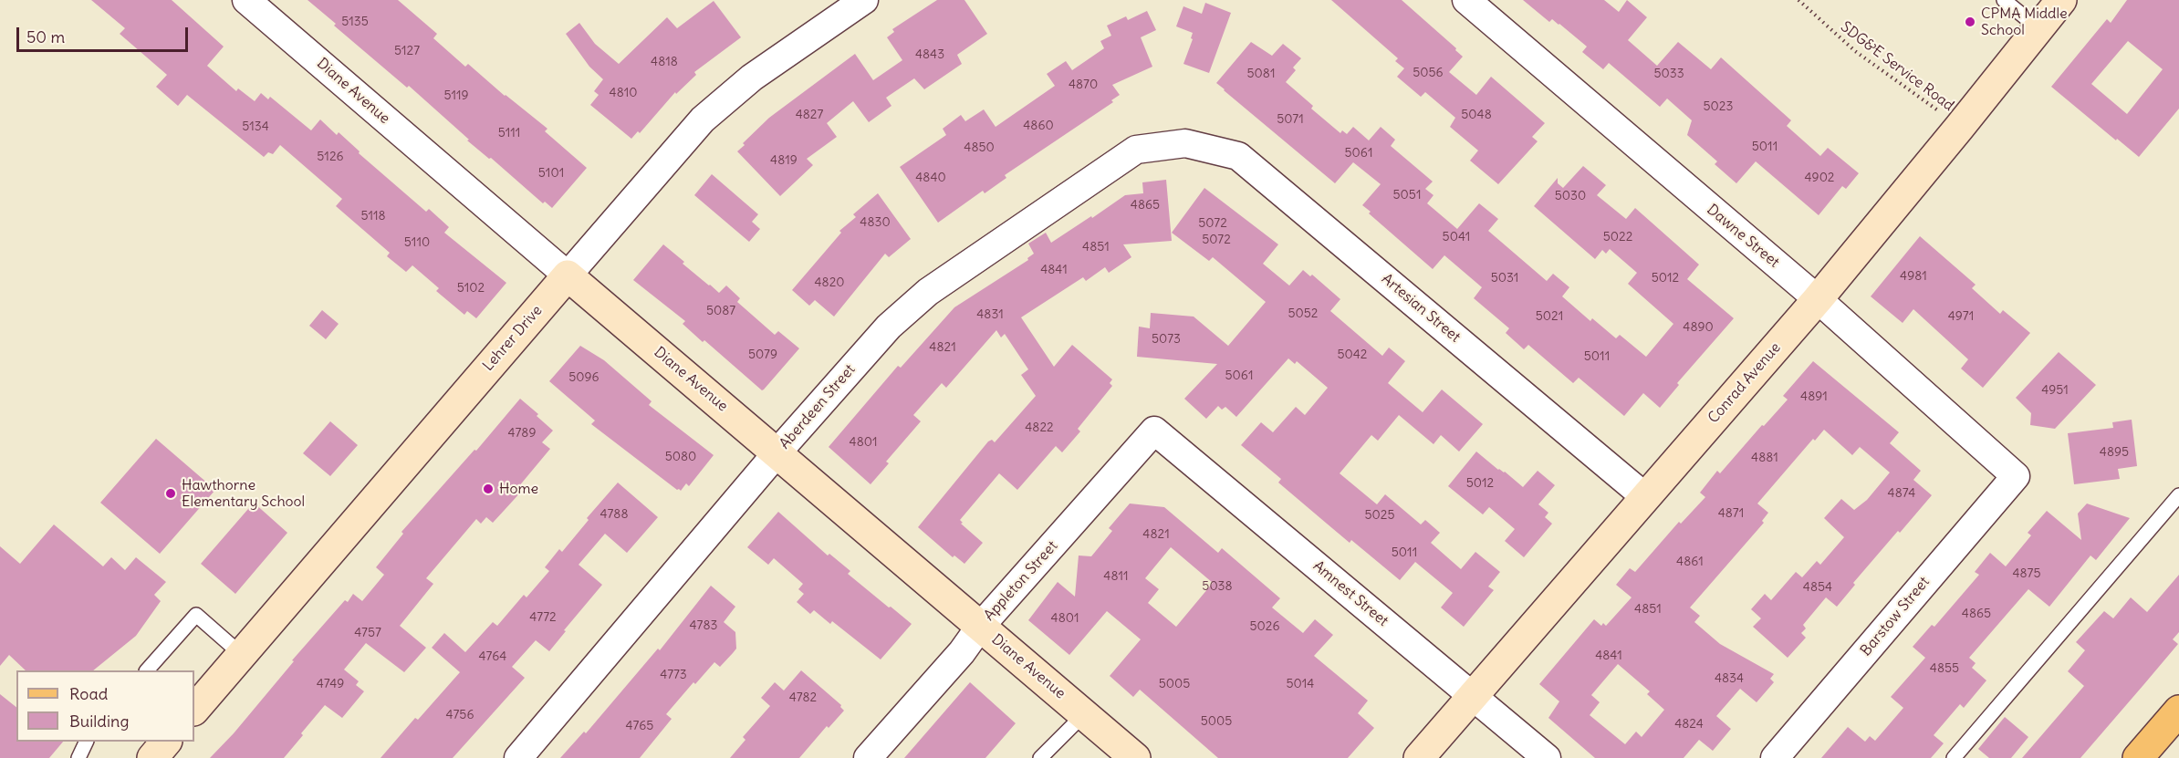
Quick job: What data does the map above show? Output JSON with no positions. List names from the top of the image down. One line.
{"streets":{"street":["Diane Avenue","Dawne Street","Artesian Street","Lehrer Drive","Conrad Avenue","Aberdeen Street","Appleton Street","Amnest Street","Barstow Street"],"path":["SDG&E Service Road"]},"crossings":[["SDG&E Service Road","Conrad Avenue"],["Diane Avenue","Lehrer Drive"],["Diane Avenue","Aberdeen Street"],["Diane Avenue","Appleton Street"],["Dawne Street","Conrad Avenue"],["Dawne Street","Barstow Street"],["Artesian Street","Conrad Avenue"],["Artesian Street","Aberdeen Street"],["Conrad Avenue","Amnest Street"],["Appleton Street","Amnest Street"]],"places":["CPMA Middle School","Home","Hawthorne Elementary School"],"house_numbers":["5135","5127","4843","4818","5056","5081","5033","4870","4810","5119","5023","4827","5048","5071","4860","5134","5111","5011","4850","5061","5126","4819","5101","4840","4902","5051","5030","4865","5118","4830","5072","5041","5022","5072","5110","4851","4841","4981","5031","5012","4820","5102","5087","5052","4831","5021","4971","4890","5073","4821","5079","5042","5011","5061","5096","4951","4891","4822","4789","4801","4895","5080","4881","5012","4874","4871","4788","5025","4821","5011","4861","4875","4811","5038","4854","4851","4865","4772","4801","4783","5026","4757","4841","4764","4855","4773","4834","4749","5005","5014","4782","4756","5005","4824","4765"],"legend":["Road","Building"],"scale_bar":"50 m"}
